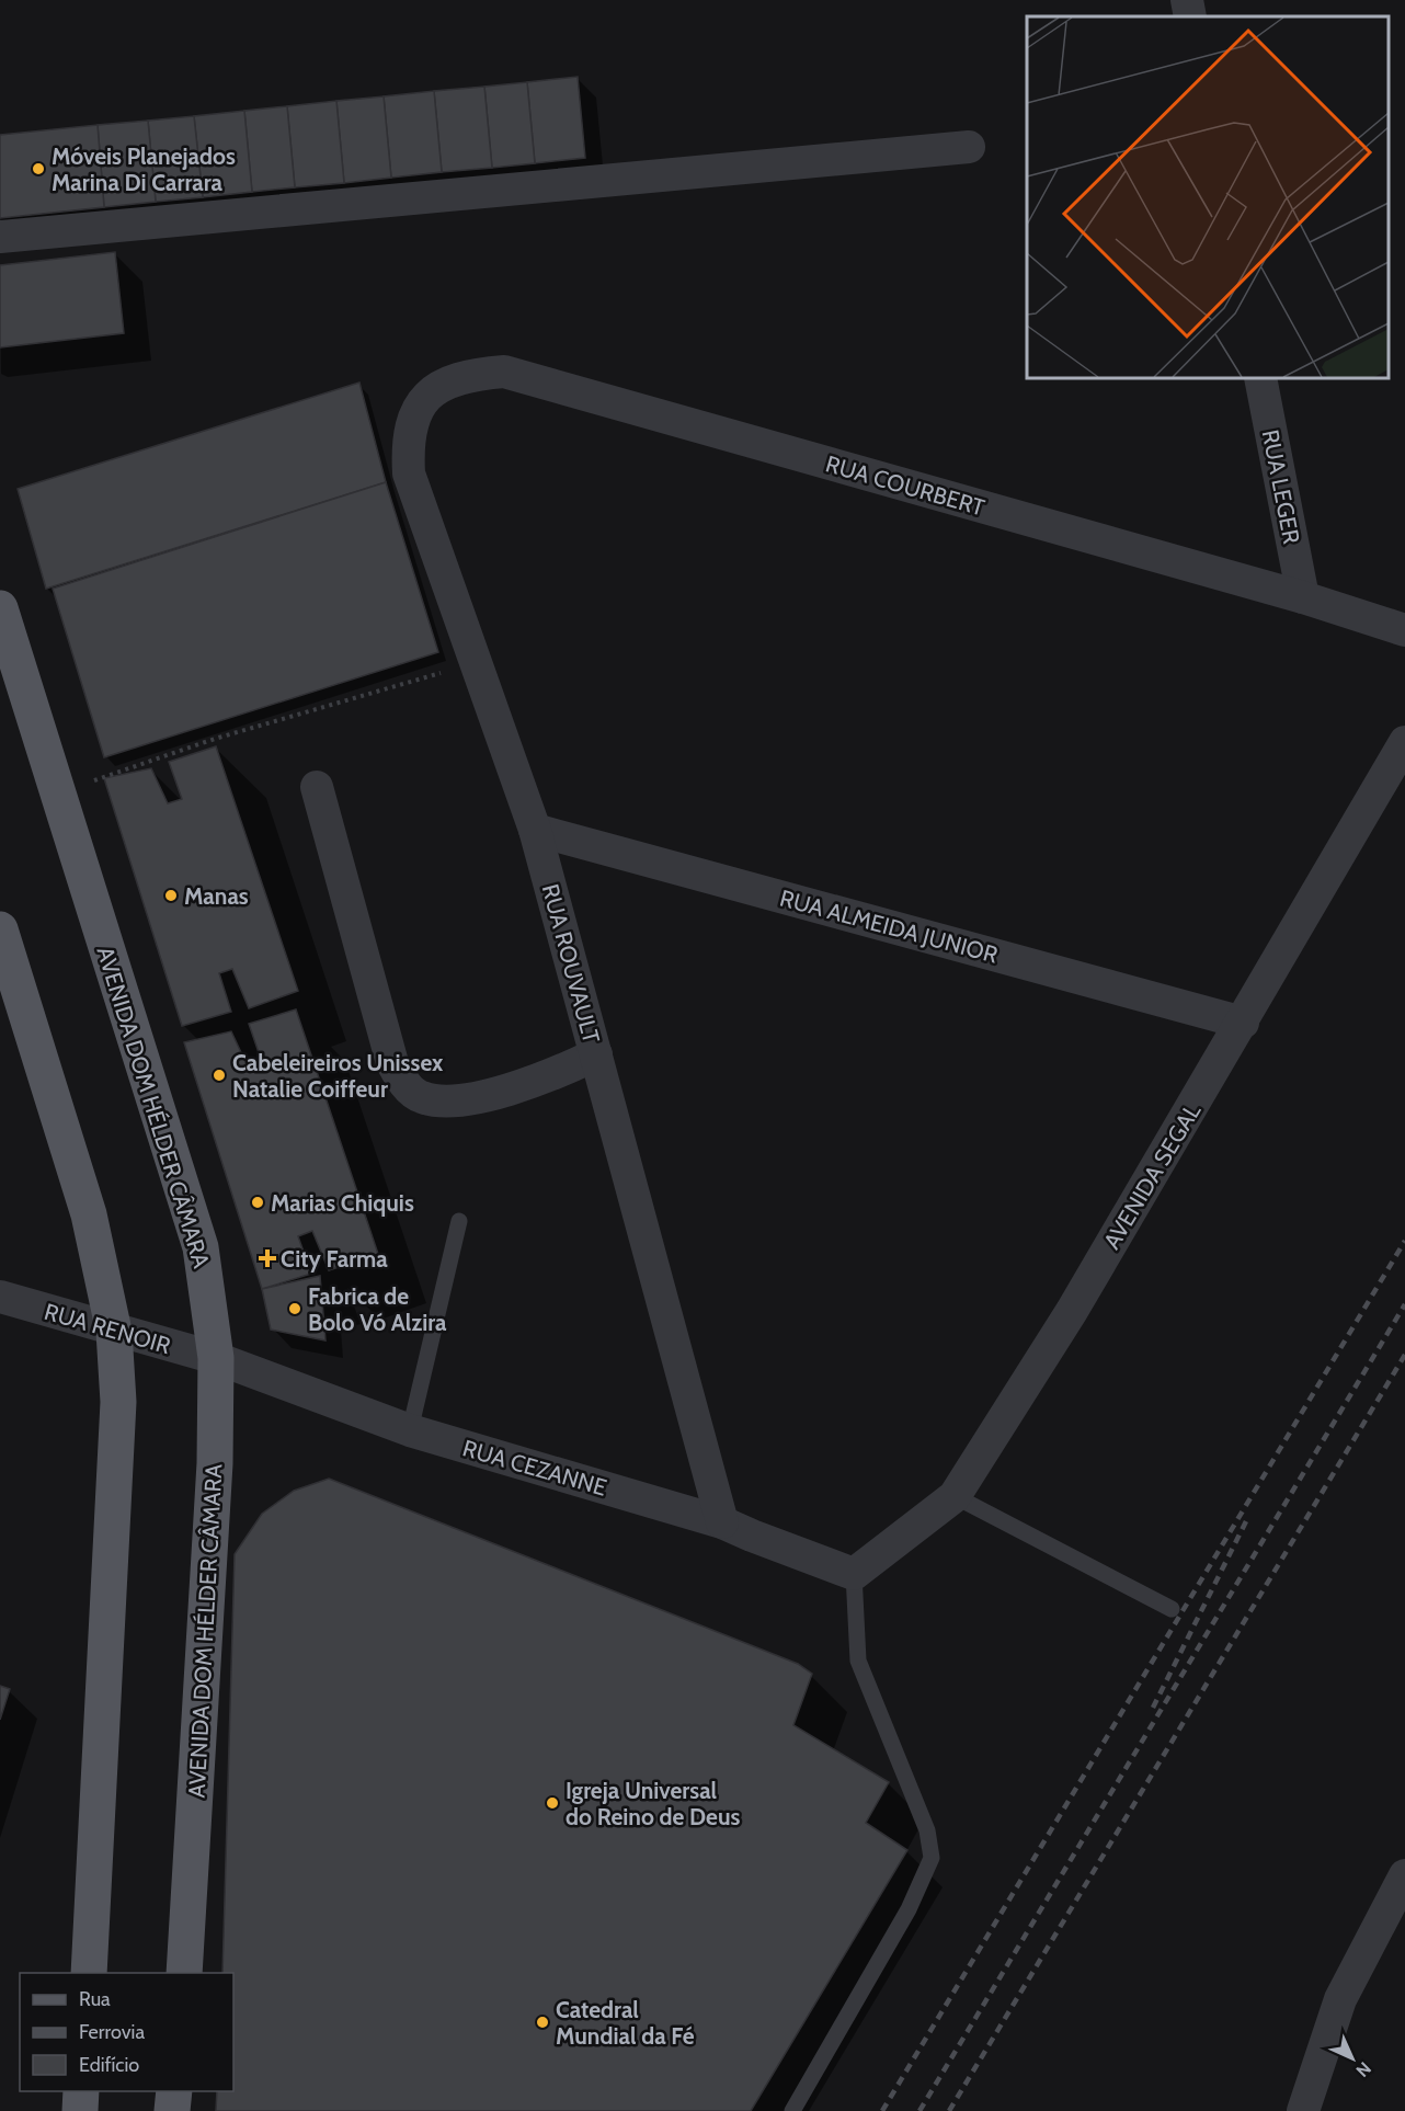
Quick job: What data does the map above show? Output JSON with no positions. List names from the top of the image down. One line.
{"streets":{"main road":["AVENIDA DOM HÉLDER CÂMARA"],"street":["RUA COURBERT","RUA LEGER","RUA ALMEIDA JUNIOR","RUA ROUVAULT","AVENIDA SEGAL","RUA RENOIR","RUA CEZANNE"]},"crossings":[["RUA COURBERT","RUA LEGER"],["RUA COURBERT","RUA ROUVAULT"],["RUA ALMEIDA JUNIOR","RUA ROUVAULT"],["RUA ALMEIDA JUNIOR","AVENIDA SEGAL"],["RUA ROUVAULT","RUA CEZANNE"],["AVENIDA DOM HÉLDER CÂMARA","RUA RENOIR"],["AVENIDA DOM HÉLDER CÂMARA","RUA CEZANNE"],["AVENIDA SEGAL","RUA CEZANNE"],["RUA RENOIR","RUA CEZANNE"]],"places":{"other":["Móveis Planejados Marina Di Carrara","Manas","Cabeleireiros Unissex Natalie Coiffeur","Marias Chiquis","Fabrica de Bolo Vó Alzira","Igreja Universal do Reino de Deus","Catedral Mundial da Fé"],"health":["City Farma"]},"legend":["Rua","Ferrovia","Edifício"],"north":"bottom right"}
